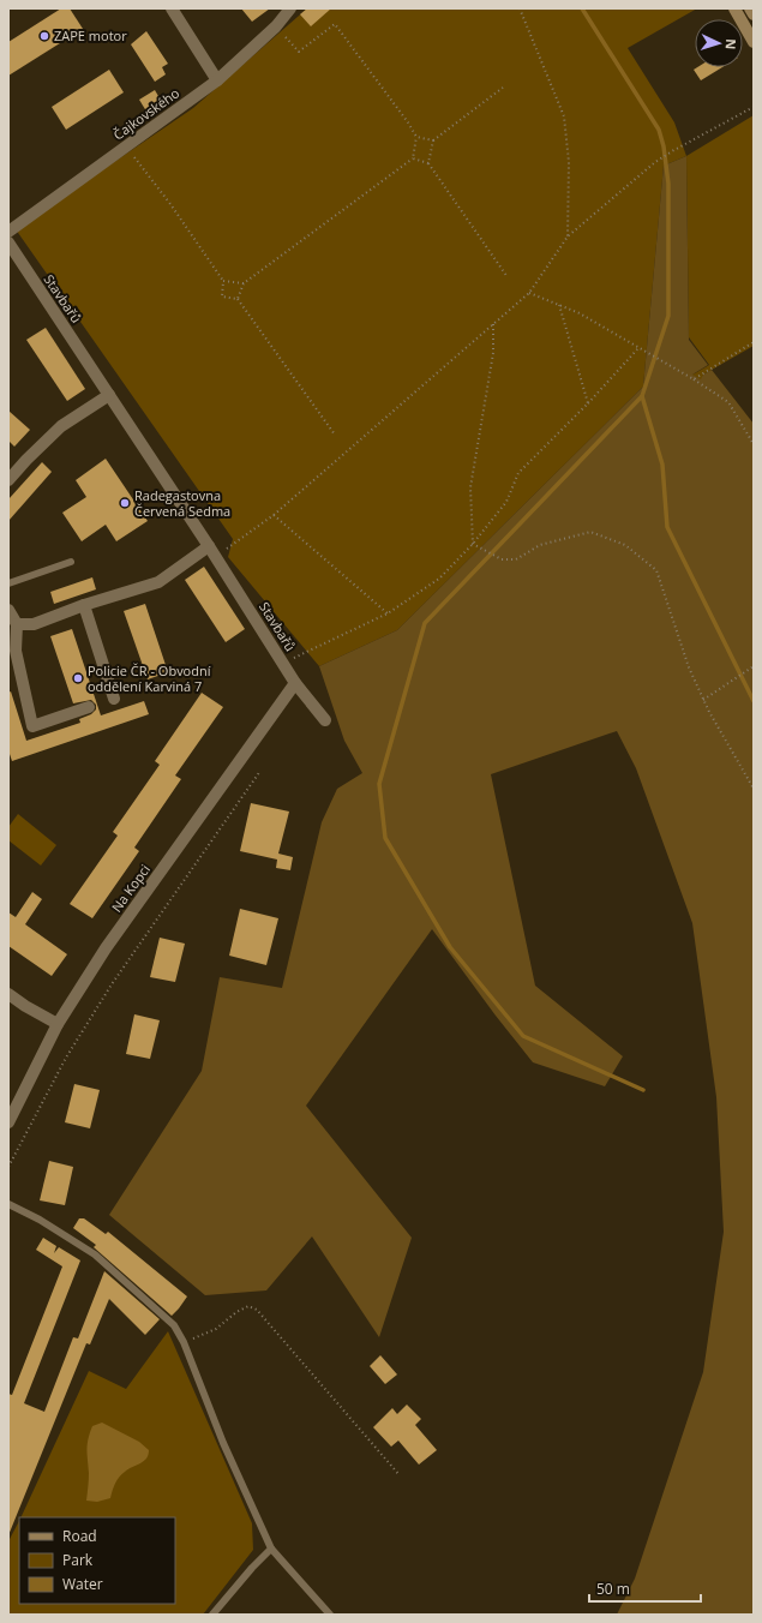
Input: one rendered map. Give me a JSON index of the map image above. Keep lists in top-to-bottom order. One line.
{"streets":{"street":["Čajkovského","Stavbařů","Na Kopci"]},"crossings":[["Stavbařů","Na Kopci"]],"places":["ZAPE motor","Radegastovna Červená Sedma","Policie ČR - Obvodní oddělení Karviná 7"],"legend":["Road","Park","Water"],"scale_bar":"50 m","north":"right"}
